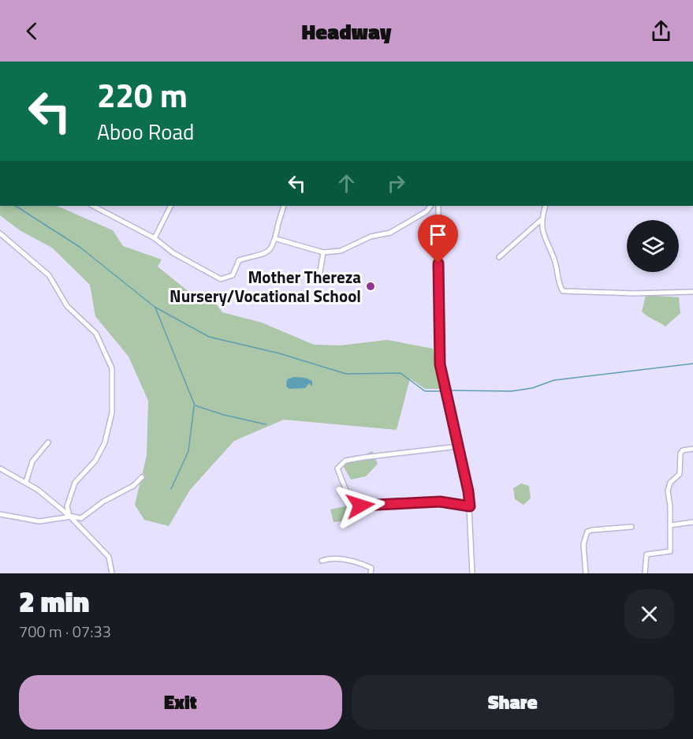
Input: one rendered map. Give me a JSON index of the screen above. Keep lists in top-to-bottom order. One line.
{"places":["Mother Thereza Nursery/Vocational School"],"page":{"header":"Headway","turn":["220 m","Aboo Road"],"heading":["2 min","700 m · 07:33"],"buttons":["Exit","Share"]}}
